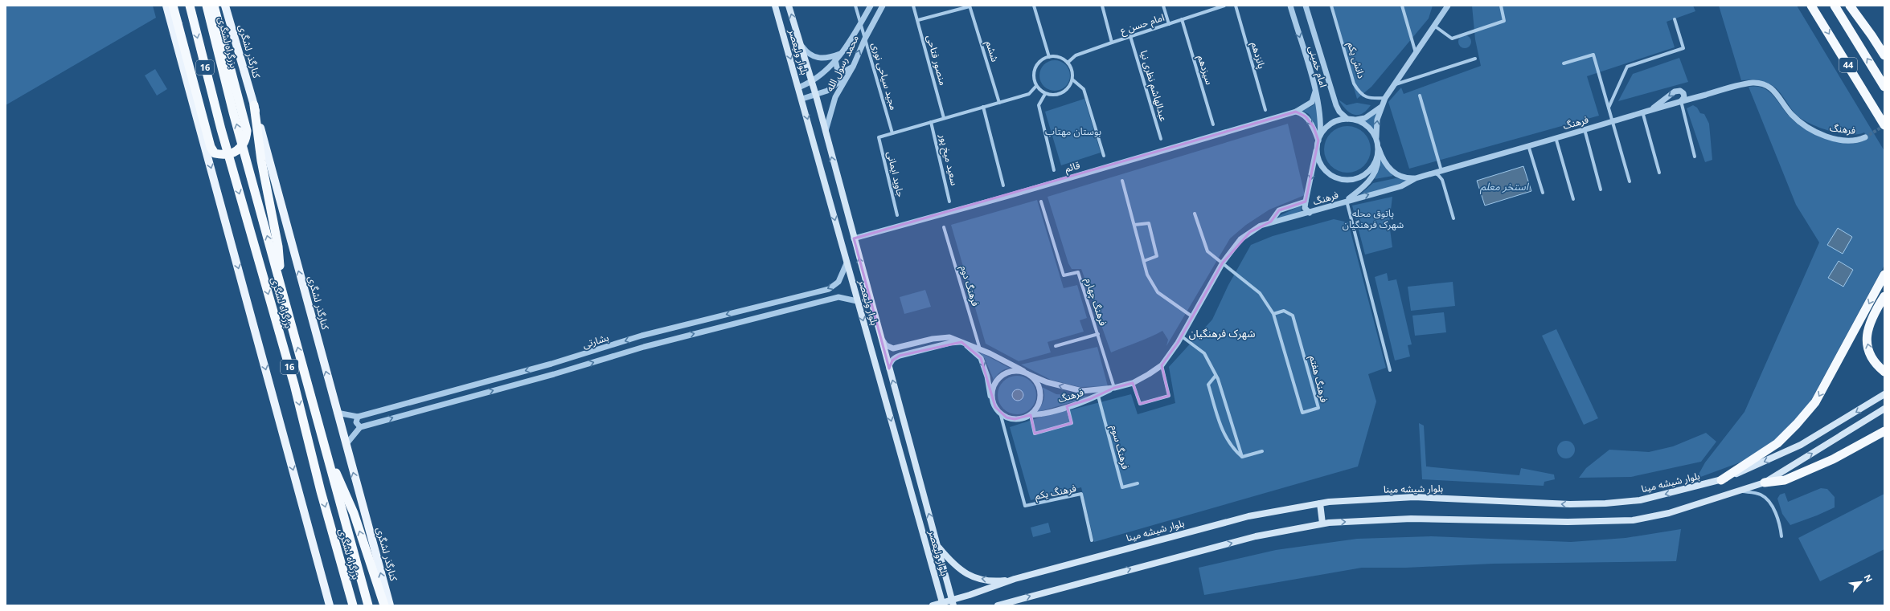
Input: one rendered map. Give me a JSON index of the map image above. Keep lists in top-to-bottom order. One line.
{"streets":{"highway":["بزرگراه لشگری","44","16"],"main road":["کنارگذر لشگری","بلوار ولیعصر","بلوار شیشه مینا"],"street":["امام حسن ع","ششم","پانزدهم","منصور فتاحی","دانش یکم","محمد رسول الله","امام خمینی","سیزدهم","مجید سیاحی نوری","عبدالهاشم نظری نیا","فرهنگ","سعید میخ پور","قائم","جاوید ایمانی","فرهنگ دوم","فرهنگ چهارم","بشارتی","فرهنگ هفتم","فرهنگ سوم","فرهنگ یکم"]},"crossings":[["امام حسن ع","سیزدهم"],["امام حسن ع","عبدالهاشم نظری نیا"],["کنارگذر لشگری","بشارتی"],["بلوار ولیعصر","محمد رسول الله"],["بلوار ولیعصر","فرهنگ"],["بلوار ولیعصر","قائم"],["بلوار ولیعصر","بشارتی"],["بلوار ولیعصر","بلوار شیشه مینا"],["محمد رسول الله","مجید سیاحی نوری"],["امام خمینی","قائم"],["مجید سیاحی نوری","جاوید ایمانی"],["فرهنگ","فرهنگ دوم"],["فرهنگ","فرهنگ چهارم"],["فرهنگ","فرهنگ هفتم"],["فرهنگ","فرهنگ سوم"],["فرهنگ","فرهنگ یکم"]],"districts":["شهرک فرهنگیان"],"water":["استخر معلم"],"parks":["بوستان مهتاب","پاتوق محله شهرک فرهنگیان"],"north":"top right"}
